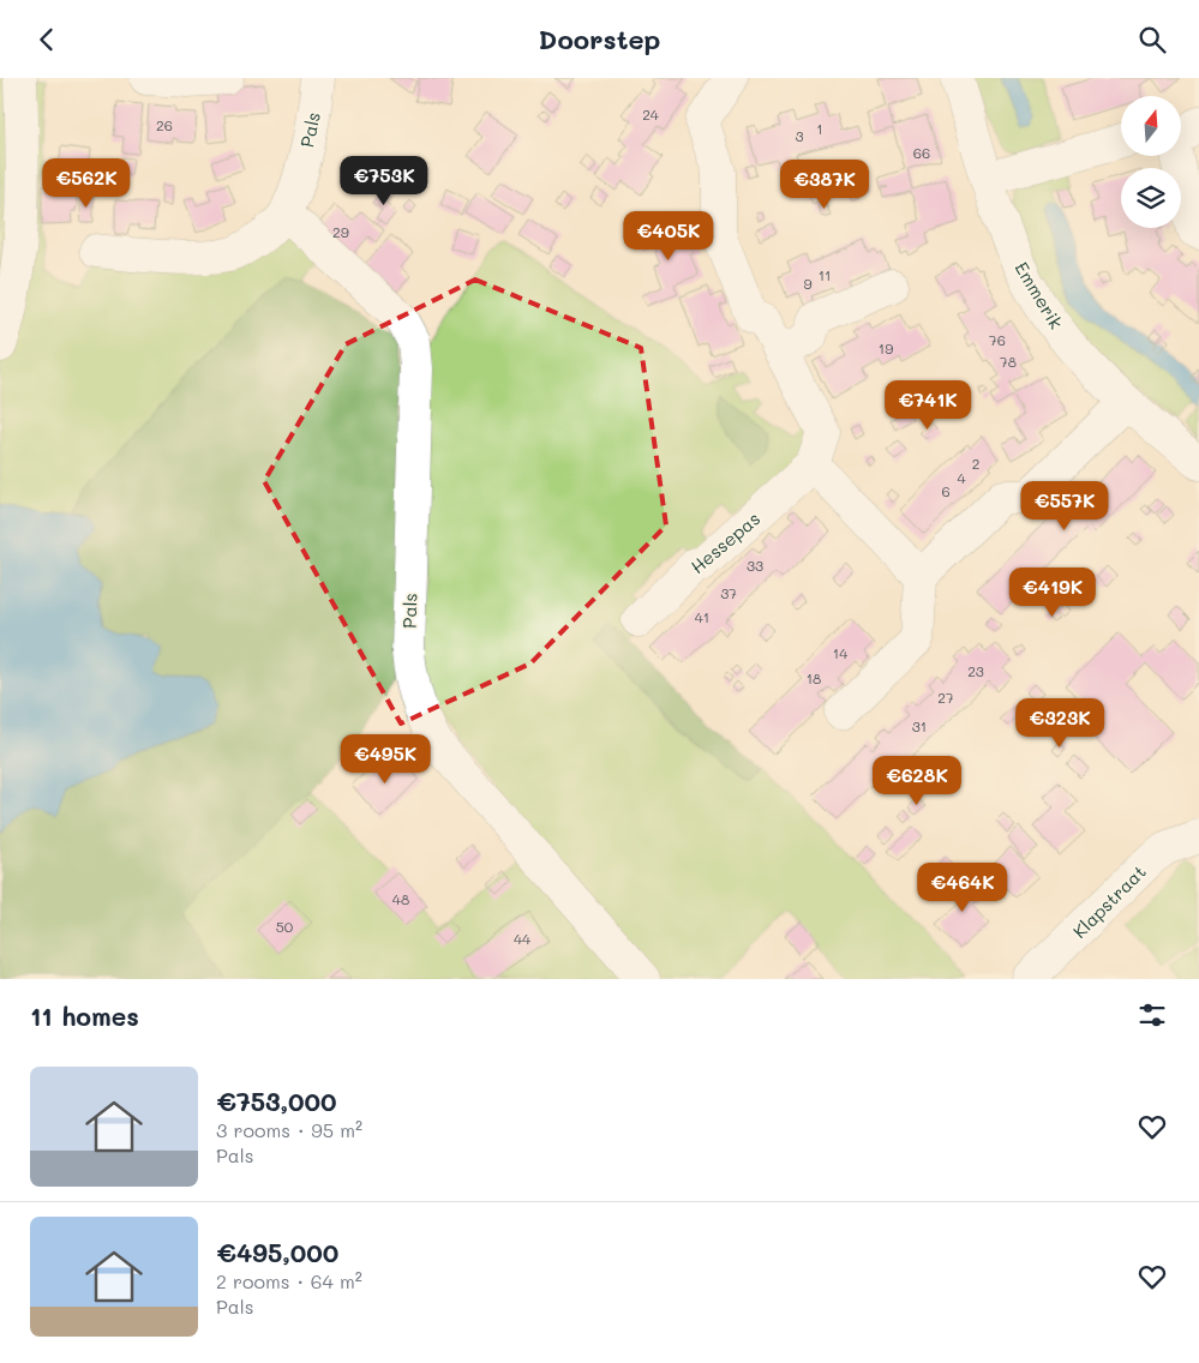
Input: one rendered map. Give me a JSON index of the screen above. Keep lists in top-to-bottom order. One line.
{"streets":{"street":["Pals","Emmerik","Hessepas","Klapstraat"]},"house_numbers":["24","26","1","3","66","29","11","9","76","19","78","2","4","6","33","37","41","14","23","18","27","31","48","50","44"],"north":"top","page":{"header":"Doorstep","price":["€753K","€562K","€387K","€405K","€741K","€557K","€419K","€323K","€495K","€628K","€464K"],"heading":"11 homes","list":[{"name":"€753,000","note":"3 rooms · 95 m² · Pals"},{"name":"€495,000","note":"2 rooms · 64 m² · Pals"}]}}
